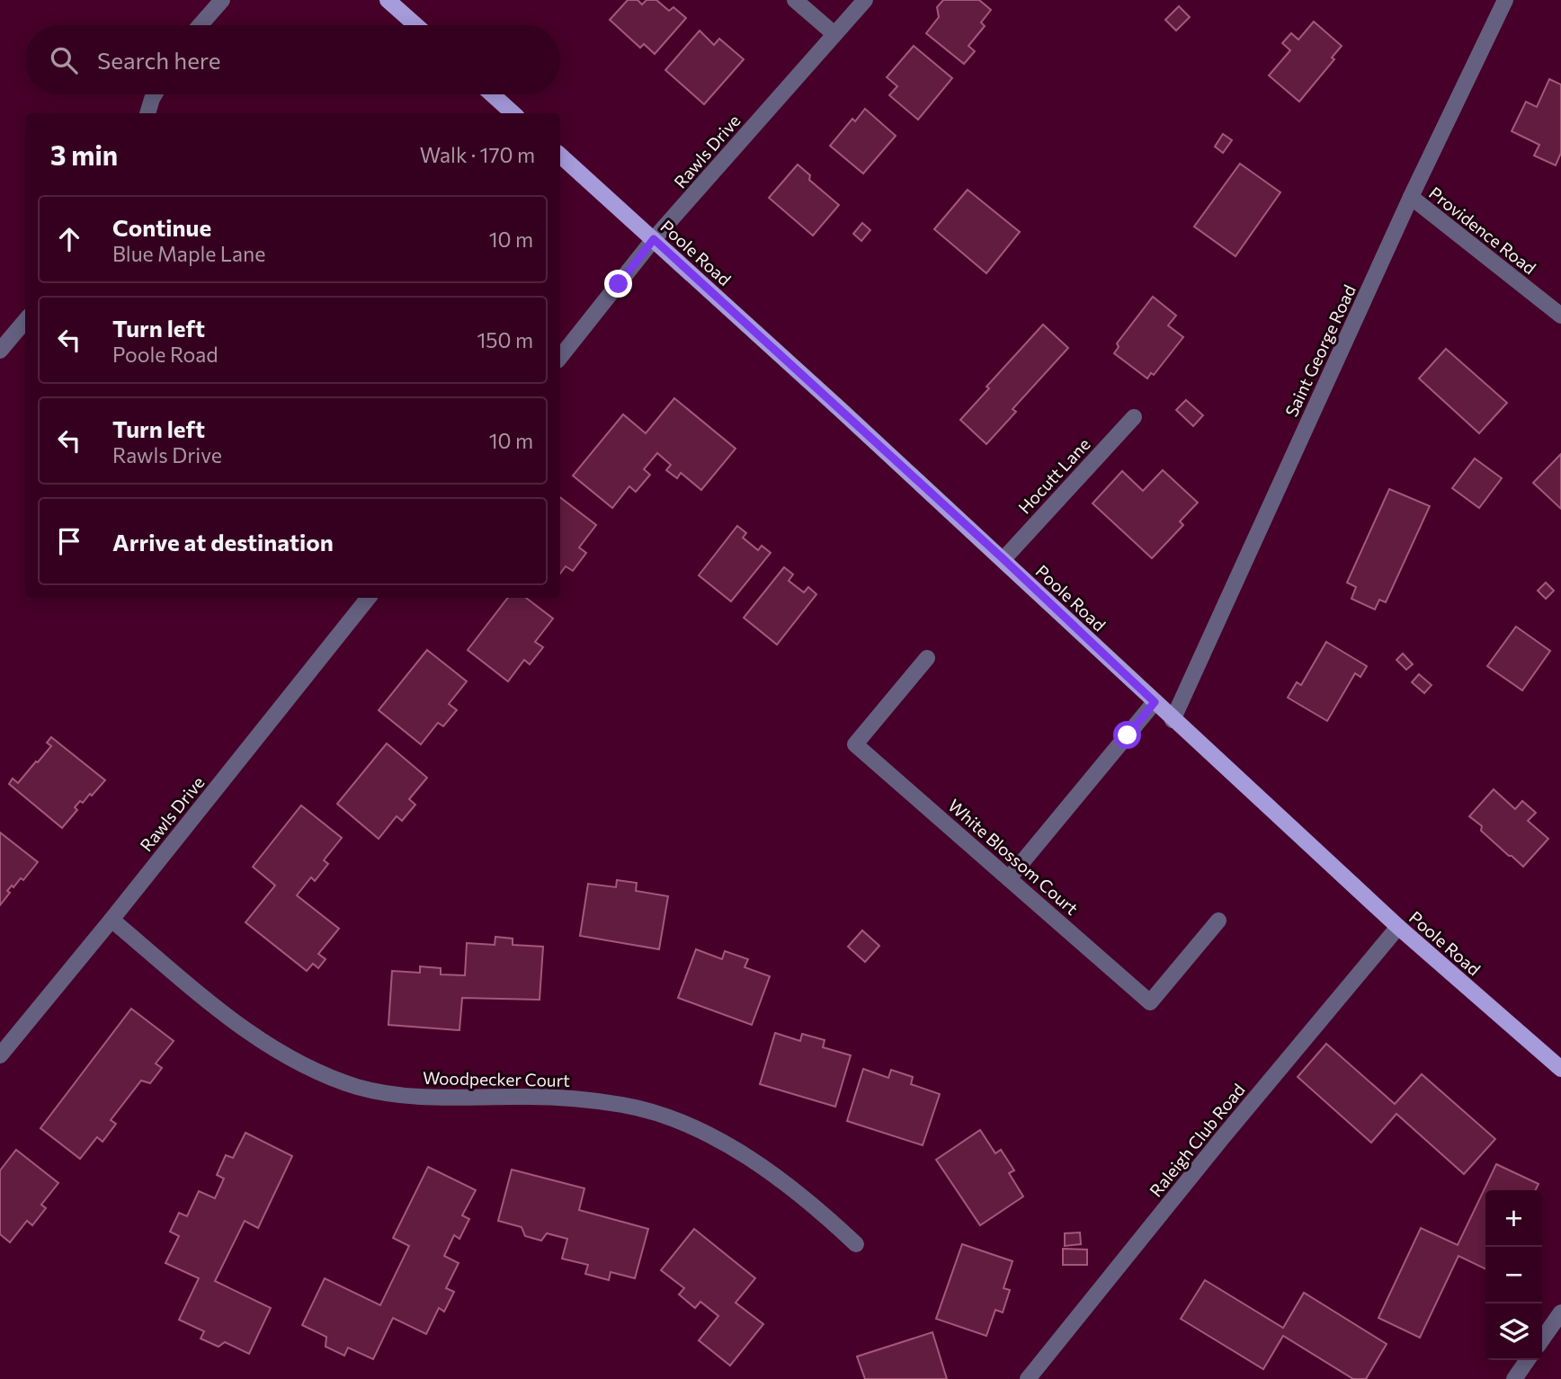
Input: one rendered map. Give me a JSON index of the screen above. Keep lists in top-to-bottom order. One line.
{"streets":{"main road":["Poole Road"],"street":["Rawls Drive","Providence Road","Saint George Road","Hocutt Lane","White Blossom Court","Woodpecker Court","Raleigh Club Road"]},"crossings":[["Rawls Drive","Poole Road"],["Rawls Drive","Woodpecker Court"],["Providence Road","Saint George Road"],["Poole Road","Saint George Road"],["Poole Road","Hocutt Lane"],["Poole Road","Raleigh Club Road"]],"page":{"search":"Search here","heading":["3 min","Walk · 170 m"],"list":[["Continue","Blue Maple Lane","10 m"],["Turn left","Poole Road","150 m"],["Turn left","Rawls Drive","10 m"],"Arrive at destination"],"map_buttons":["+","−"]}}
